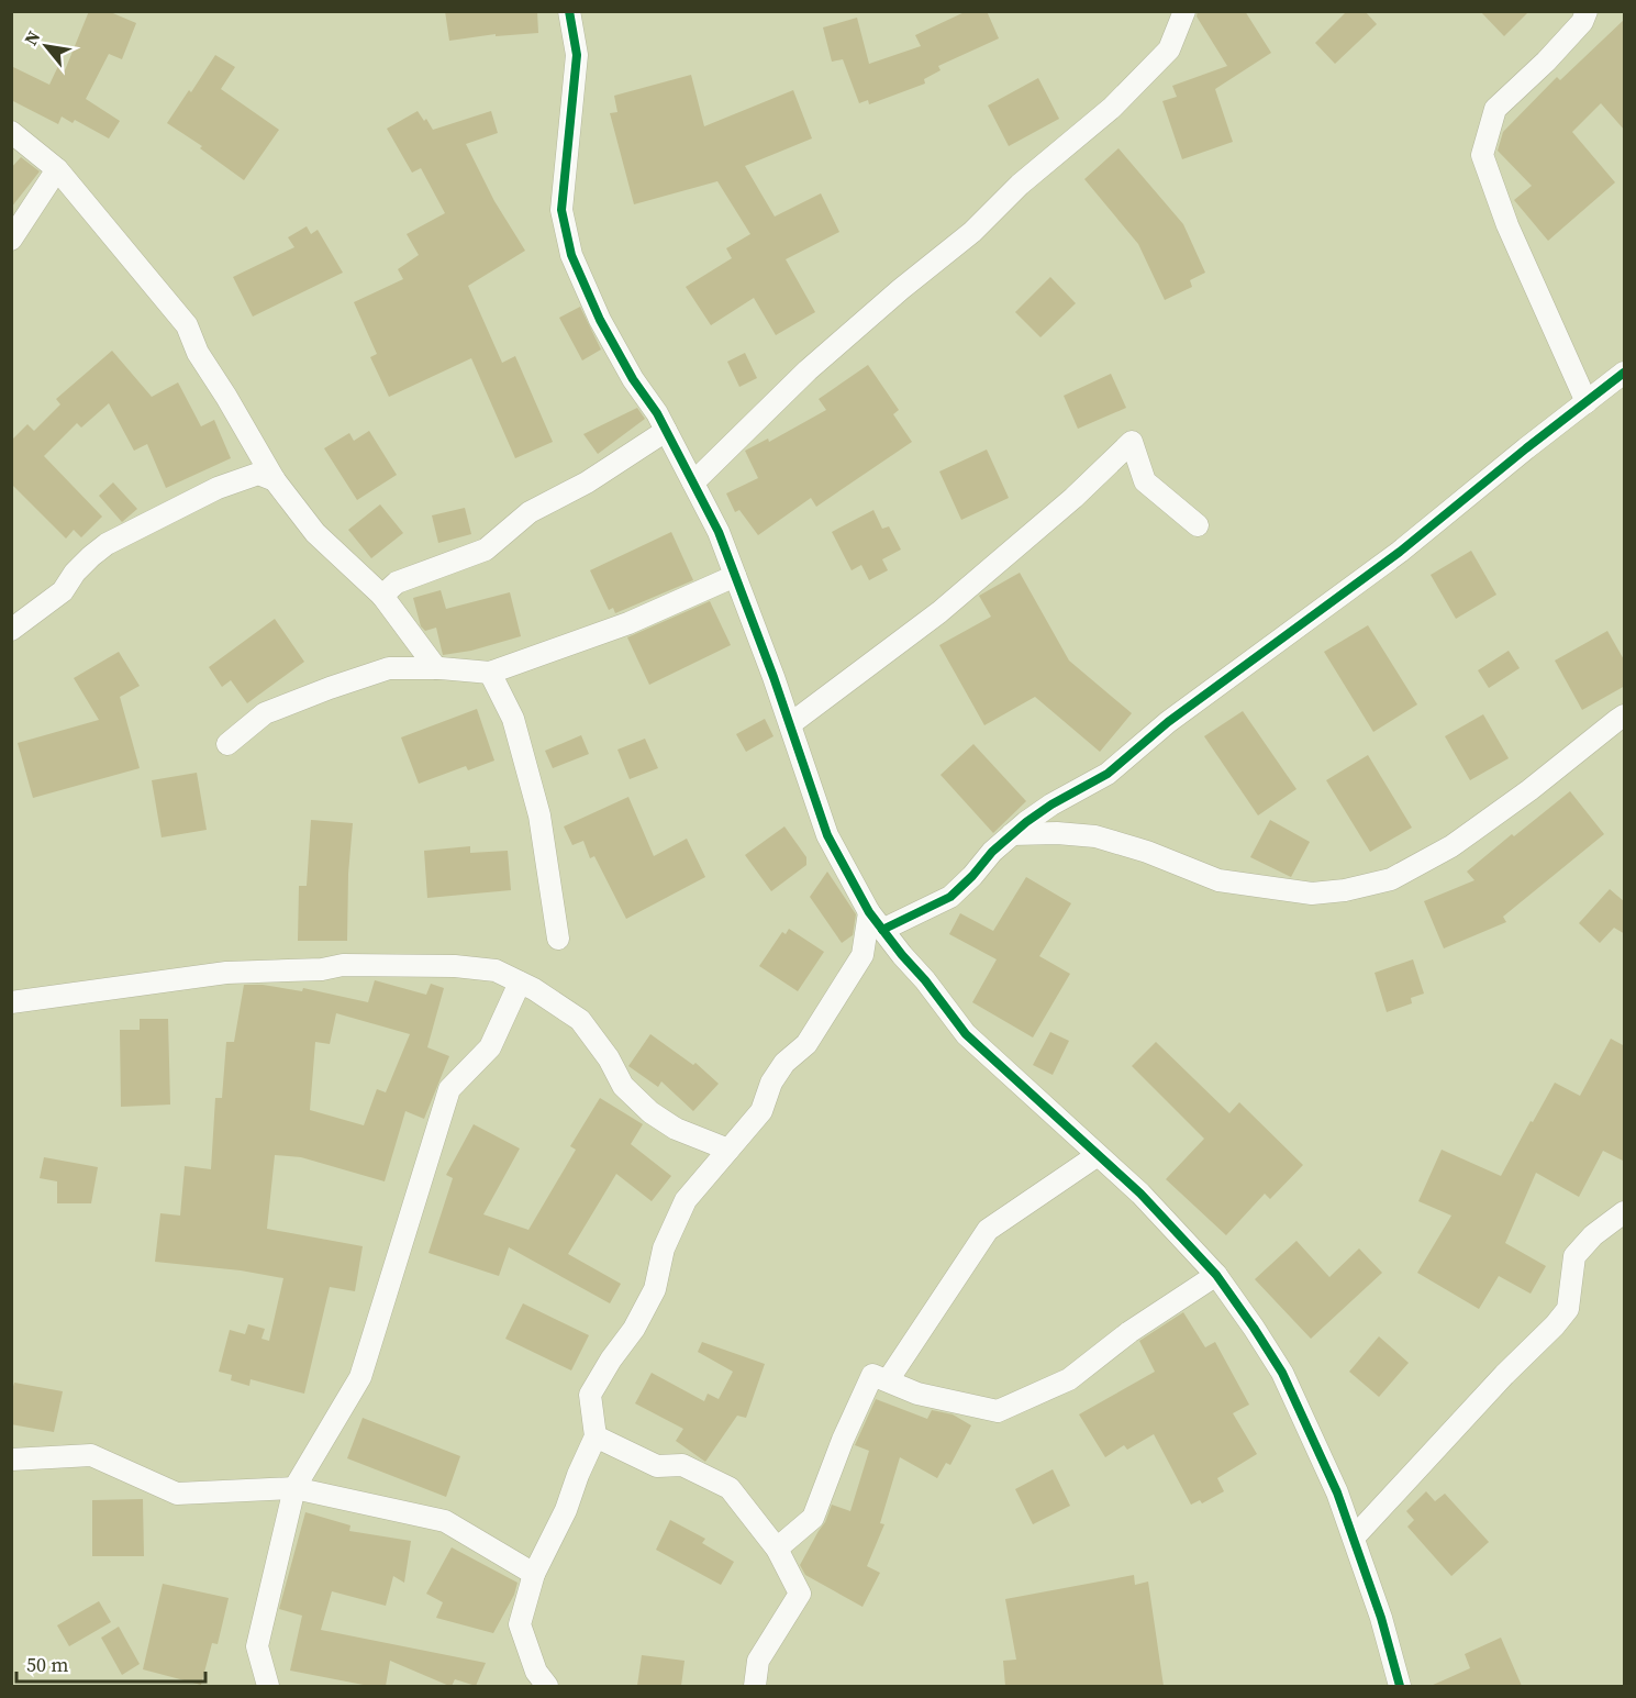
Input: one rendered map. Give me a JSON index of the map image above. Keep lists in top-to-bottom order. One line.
{"scale_bar":"50 m","north":"top left"}
